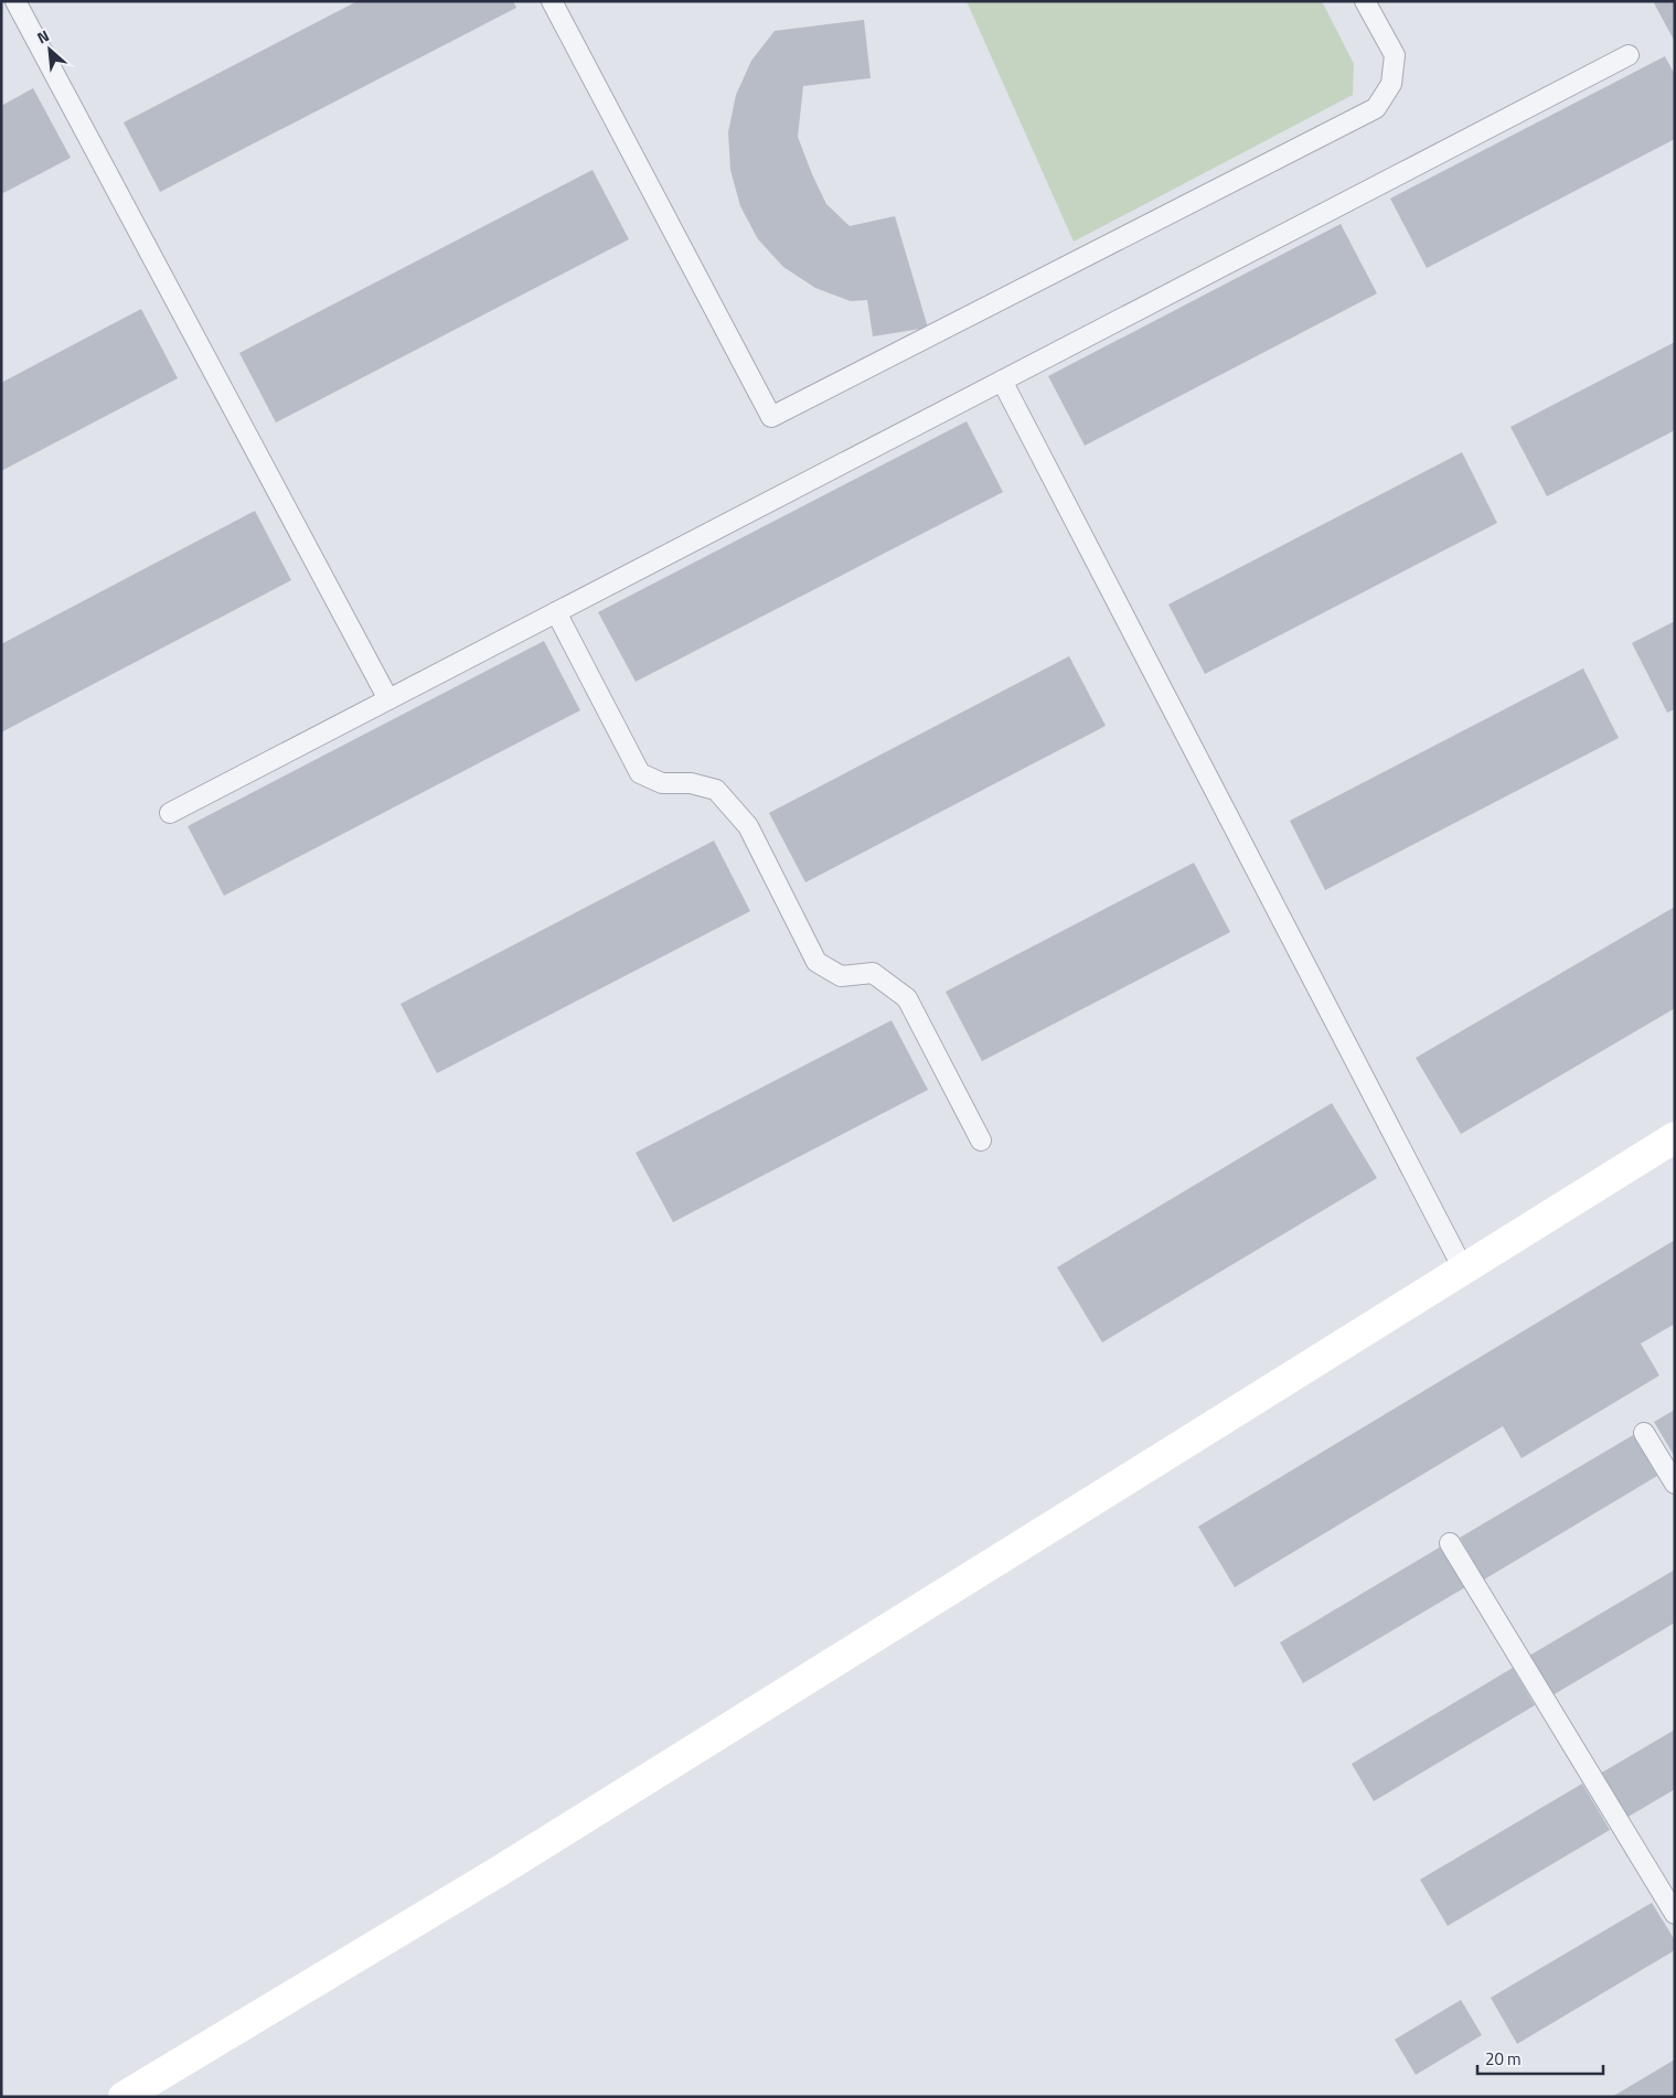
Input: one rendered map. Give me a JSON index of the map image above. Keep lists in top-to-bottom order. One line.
{"scale_bar":"20 m","north":"top left"}
